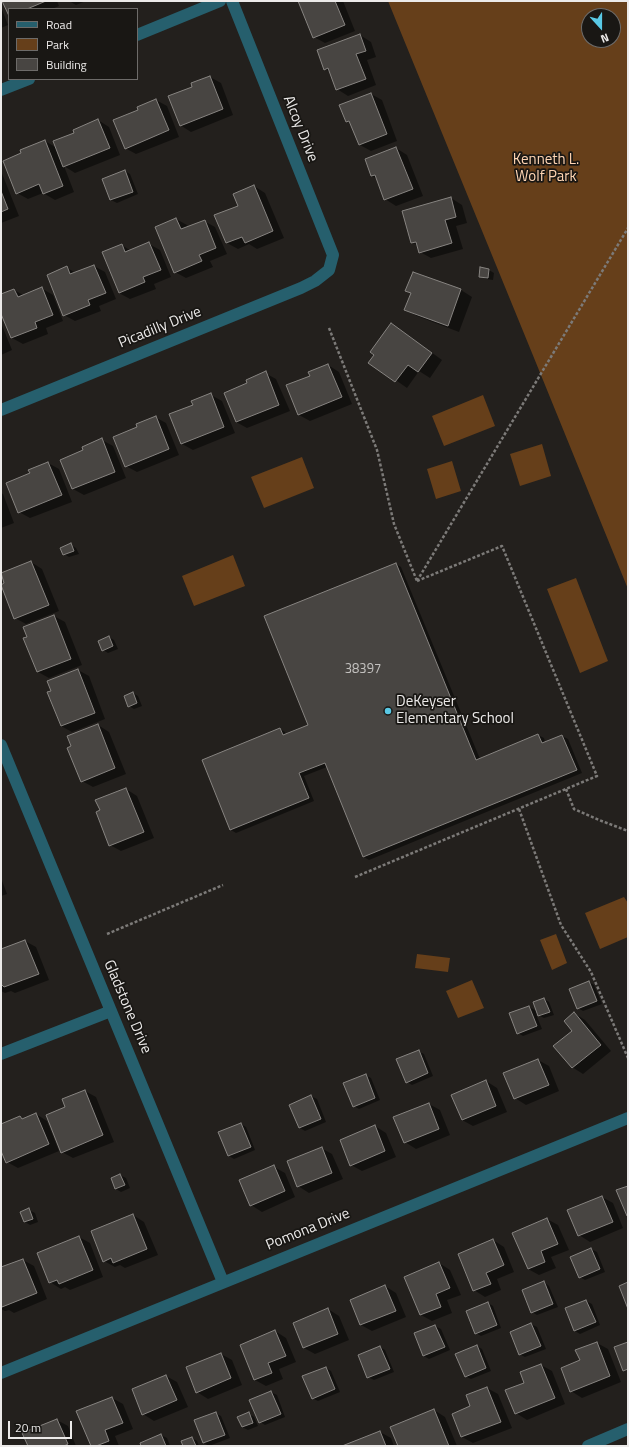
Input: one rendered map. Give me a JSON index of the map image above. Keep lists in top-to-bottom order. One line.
{"streets":{"street":["Alcoy Drive","Picadilly Drive","Gladstone Drive","Pomona Drive"]},"crossings":[["Alcoy Drive","Picadilly Drive"],["Gladstone Drive","Pomona Drive"]],"parks":["Kenneth L. Wolf Park"],"places":["DeKeyser Elementary School"],"house_numbers":["38397"],"legend":["Road","Park","Building"],"scale_bar":"20 m","north":"bottom"}
